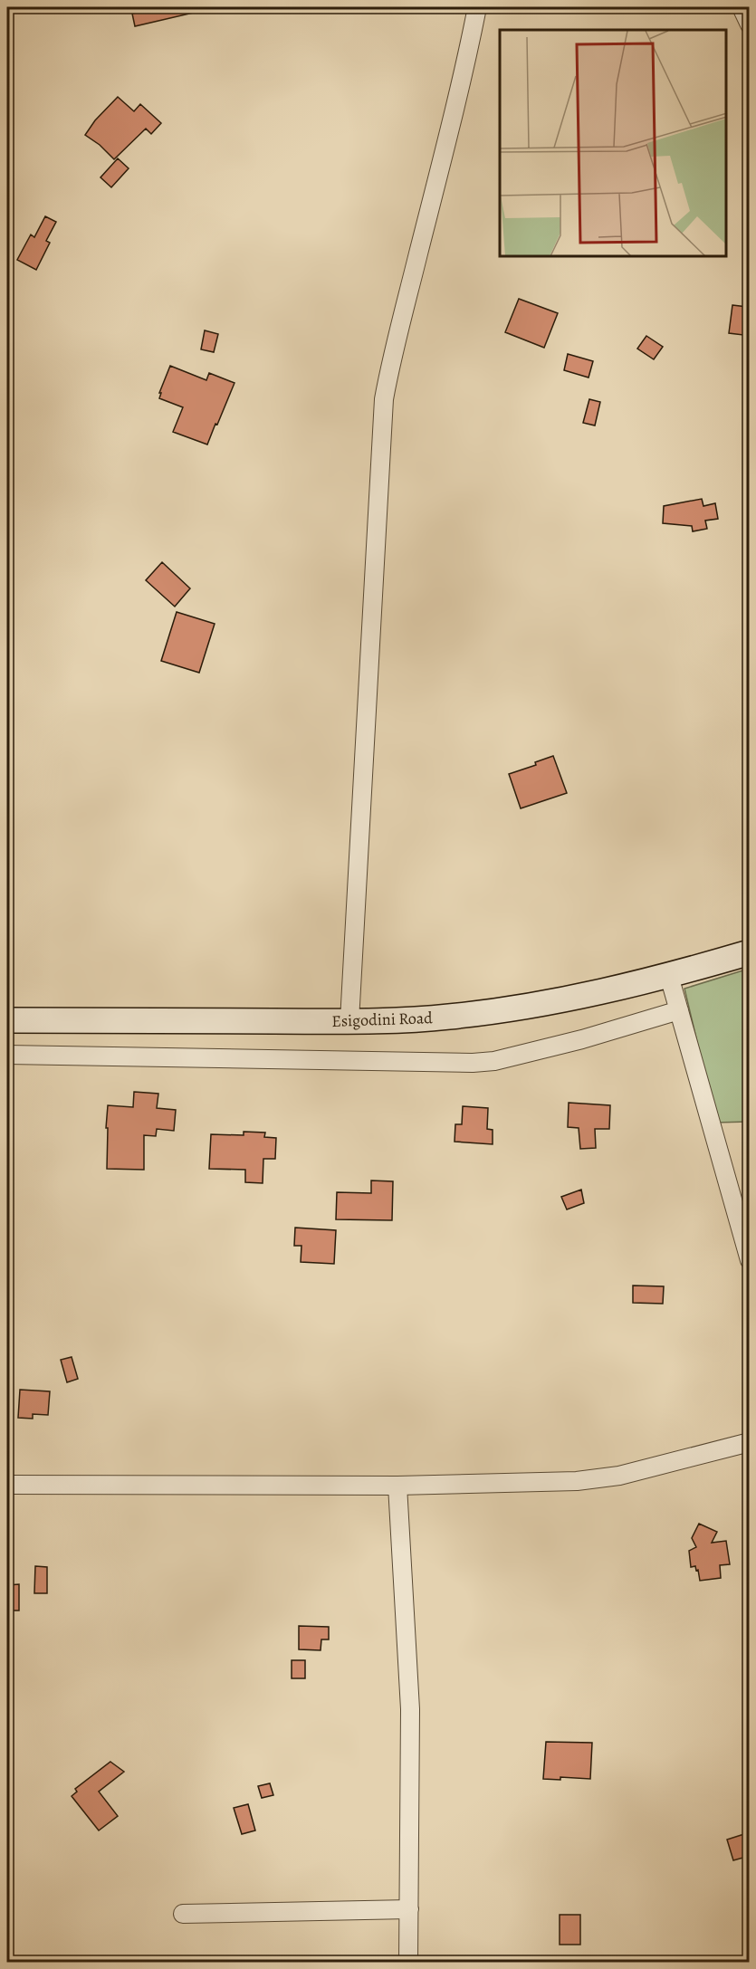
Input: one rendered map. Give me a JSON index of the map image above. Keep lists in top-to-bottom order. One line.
{"streets":{"main road":["Esigodini Road"]}}
